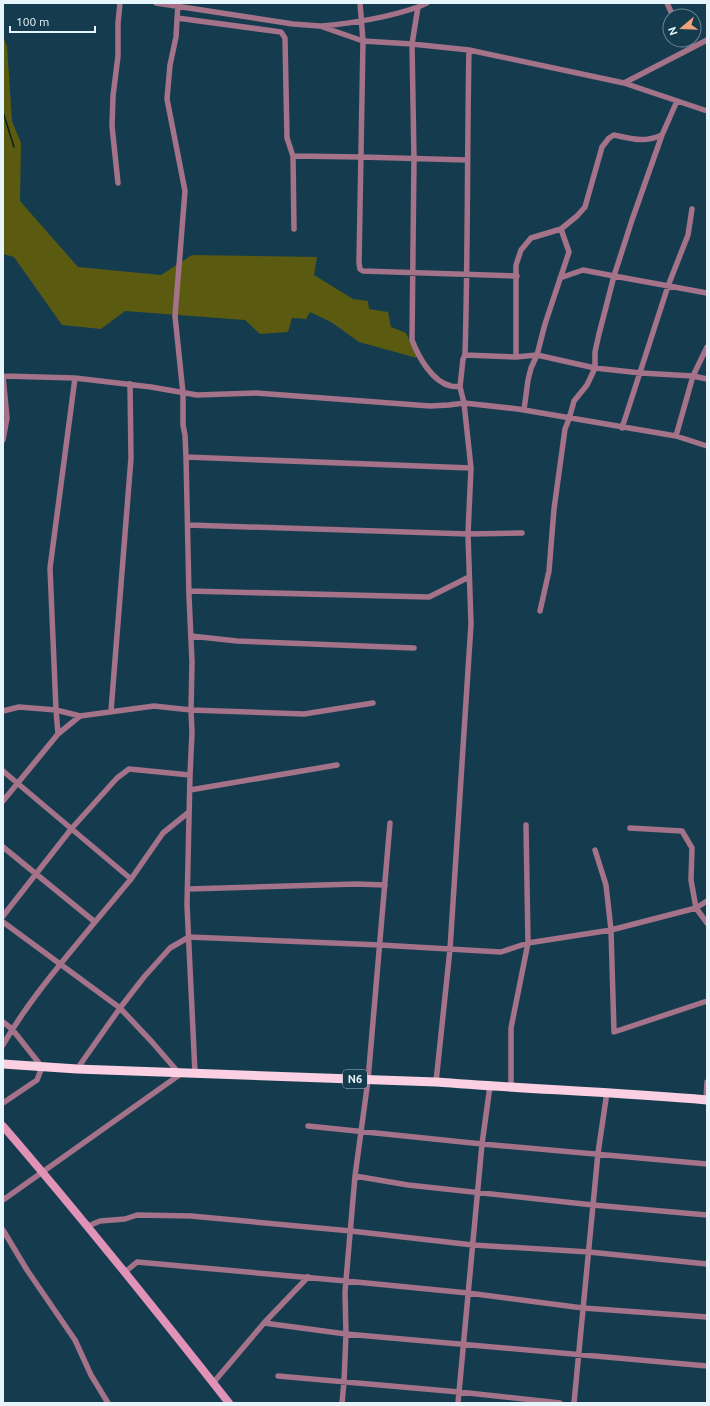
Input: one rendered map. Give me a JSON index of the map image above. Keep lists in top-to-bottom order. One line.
{"streets":{"highway":["N6"]},"scale_bar":"100 m","north":"left"}
